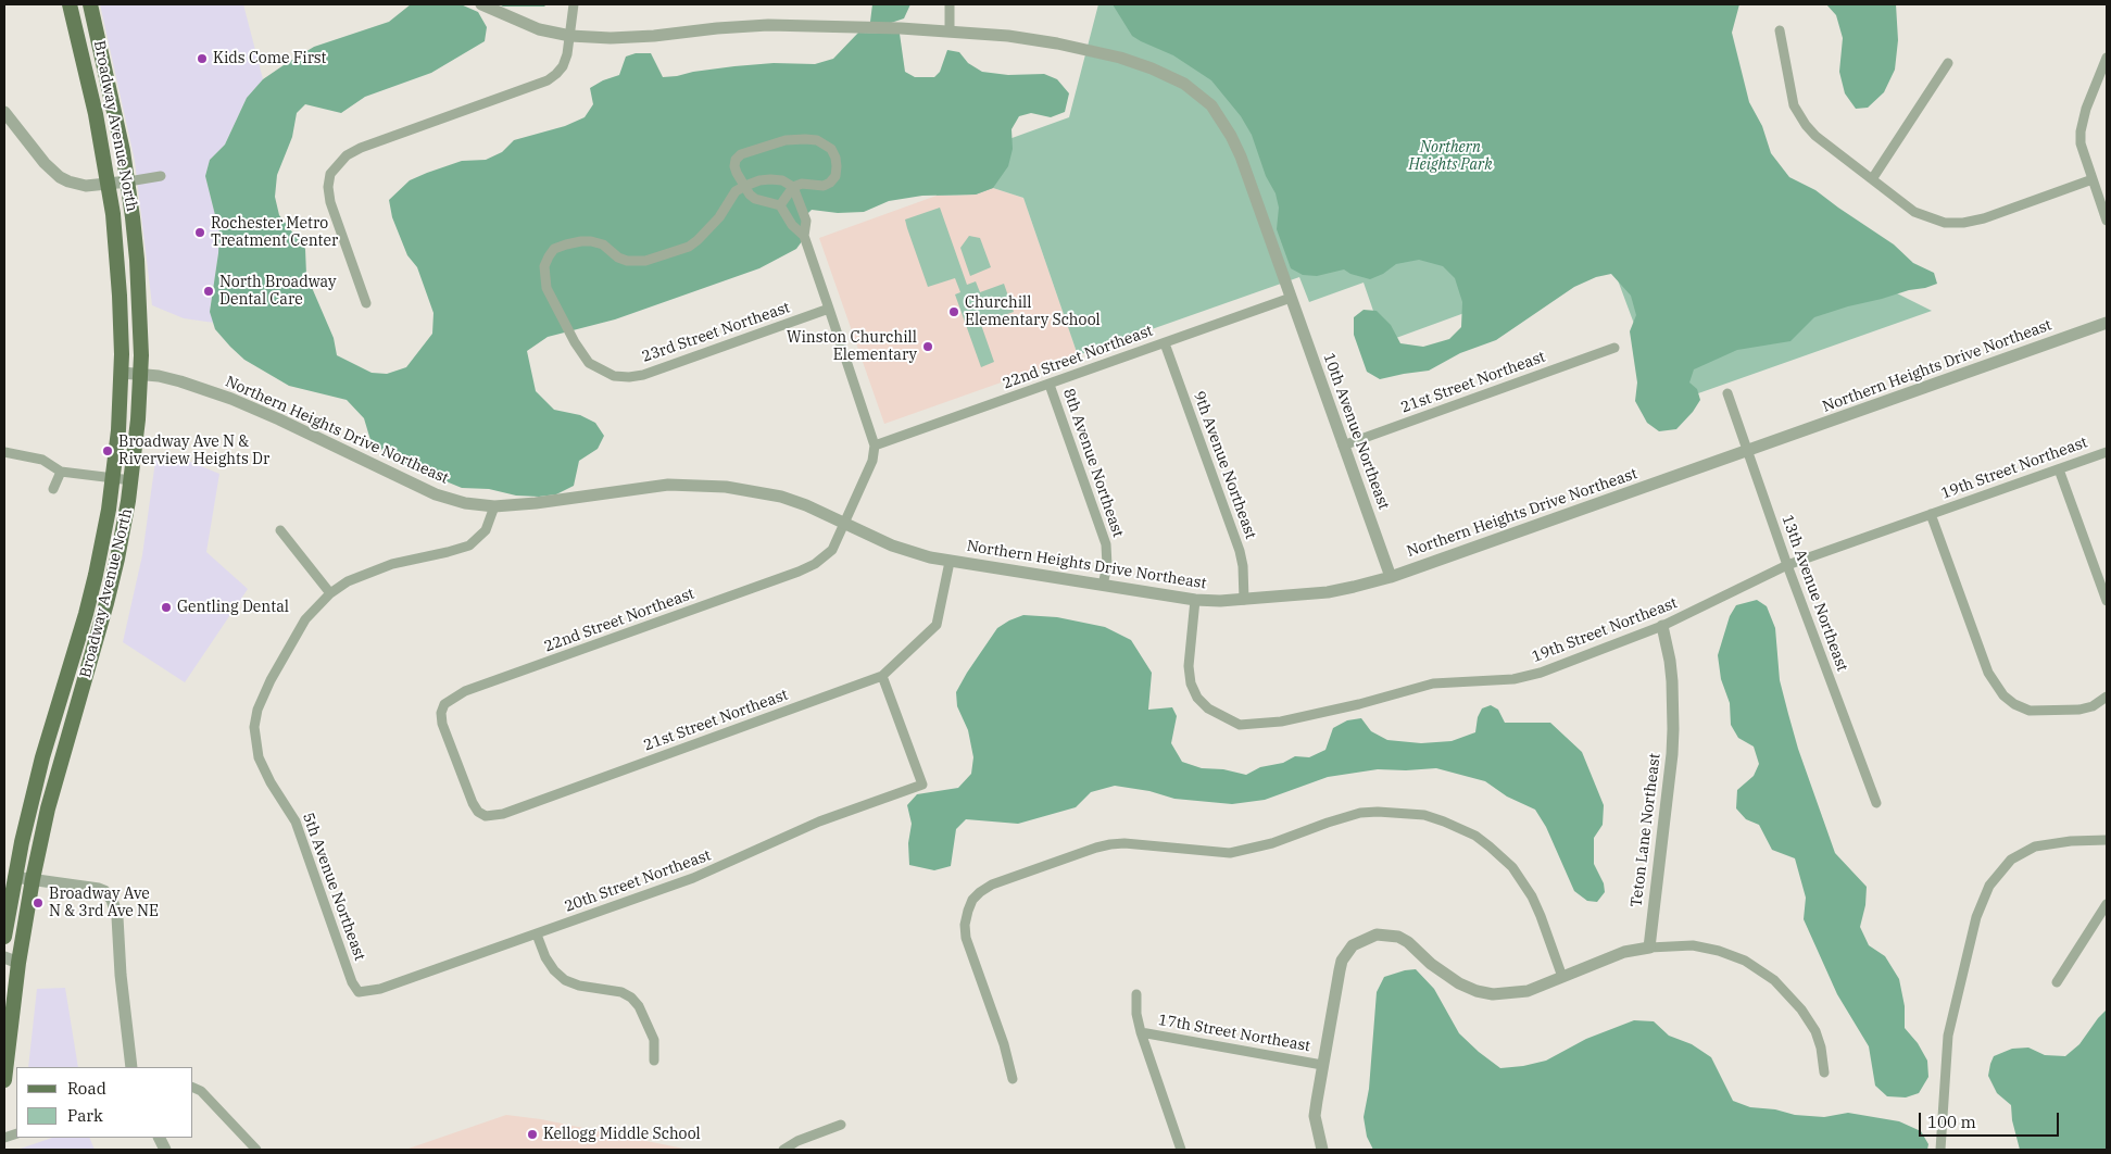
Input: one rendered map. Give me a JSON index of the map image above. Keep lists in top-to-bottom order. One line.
{"streets":{"main road":["Broadway Avenue North"],"street":["23rd Street Northeast","22nd Street Northeast","Northern Heights Drive Northeast","21st Street Northeast","10th Avenue Northeast","8th Avenue Northeast","9th Avenue Northeast","19th Street Northeast","13th Avenue Northeast","Teton Lane Northeast","20th Street Northeast","5th Avenue Northeast","17th Street Northeast"]},"crossings":[["Broadway Avenue North","Northern Heights Drive Northeast"],["22nd Street Northeast","Northern Heights Drive Northeast"],["22nd Street Northeast","21st Street Northeast"],["22nd Street Northeast","10th Avenue Northeast"],["22nd Street Northeast","8th Avenue Northeast"],["22nd Street Northeast","9th Avenue Northeast"],["Northern Heights Drive Northeast","21st Street Northeast"],["Northern Heights Drive Northeast","10th Avenue Northeast"],["Northern Heights Drive Northeast","8th Avenue Northeast"],["Northern Heights Drive Northeast","9th Avenue Northeast"],["Northern Heights Drive Northeast","19th Street Northeast"],["Northern Heights Drive Northeast","13th Avenue Northeast"],["Northern Heights Drive Northeast","5th Avenue Northeast"],["21st Street Northeast","10th Avenue Northeast"],["21st Street Northeast","20th Street Northeast"],["19th Street Northeast","13th Avenue Northeast"],["19th Street Northeast","Teton Lane Northeast"],["20th Street Northeast","5th Avenue Northeast"]],"parks":["Northern Heights Park"],"places":["Kids Come First","Rochester Metro Treatment Center","North Broadway Dental Care","Churchill Elementary School","Winston Churchill Elementary","Broadway Ave N & Riverview Heights Dr","Gentling Dental","Broadway Ave N & 3rd Ave NE","Kellogg Middle School"],"legend":["Road","Park"],"scale_bar":"100 m"}
